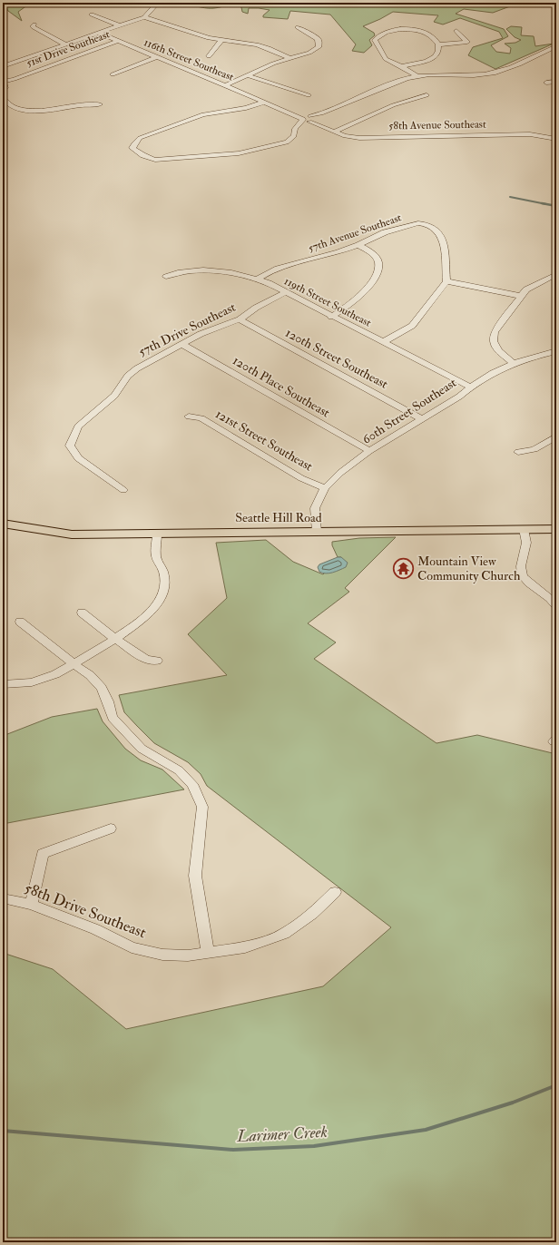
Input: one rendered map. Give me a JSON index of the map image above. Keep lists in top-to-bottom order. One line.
{"streets":{"main road":["Seattle Hill Road"],"street":["51st Drive Southeast","116th Street Southeast","58th Avenue Southeast","57th Avenue Southeast","119th Street Southeast","57th Drive Southeast","120th Street Southeast","120th Place Southeast","60th Street Southeast","121st Street Southeast","58th Drive Southeast"]},"crossings":[["51st Drive Southeast","116th Street Southeast"],["116th Street Southeast","58th Avenue Southeast"],["57th Avenue Southeast","119th Street Southeast"],["119th Street Southeast","57th Drive Southeast"],["119th Street Southeast","60th Street Southeast"],["57th Drive Southeast","120th Street Southeast"],["57th Drive Southeast","120th Place Southeast"],["120th Street Southeast","60th Street Southeast"],["120th Place Southeast","60th Street Southeast"],["60th Street Southeast","121st Street Southeast"],["60th Street Southeast","Seattle Hill Road"]],"water":["Larimer Creek"],"places":{"temple":["Mountain View Community Church"]}}
